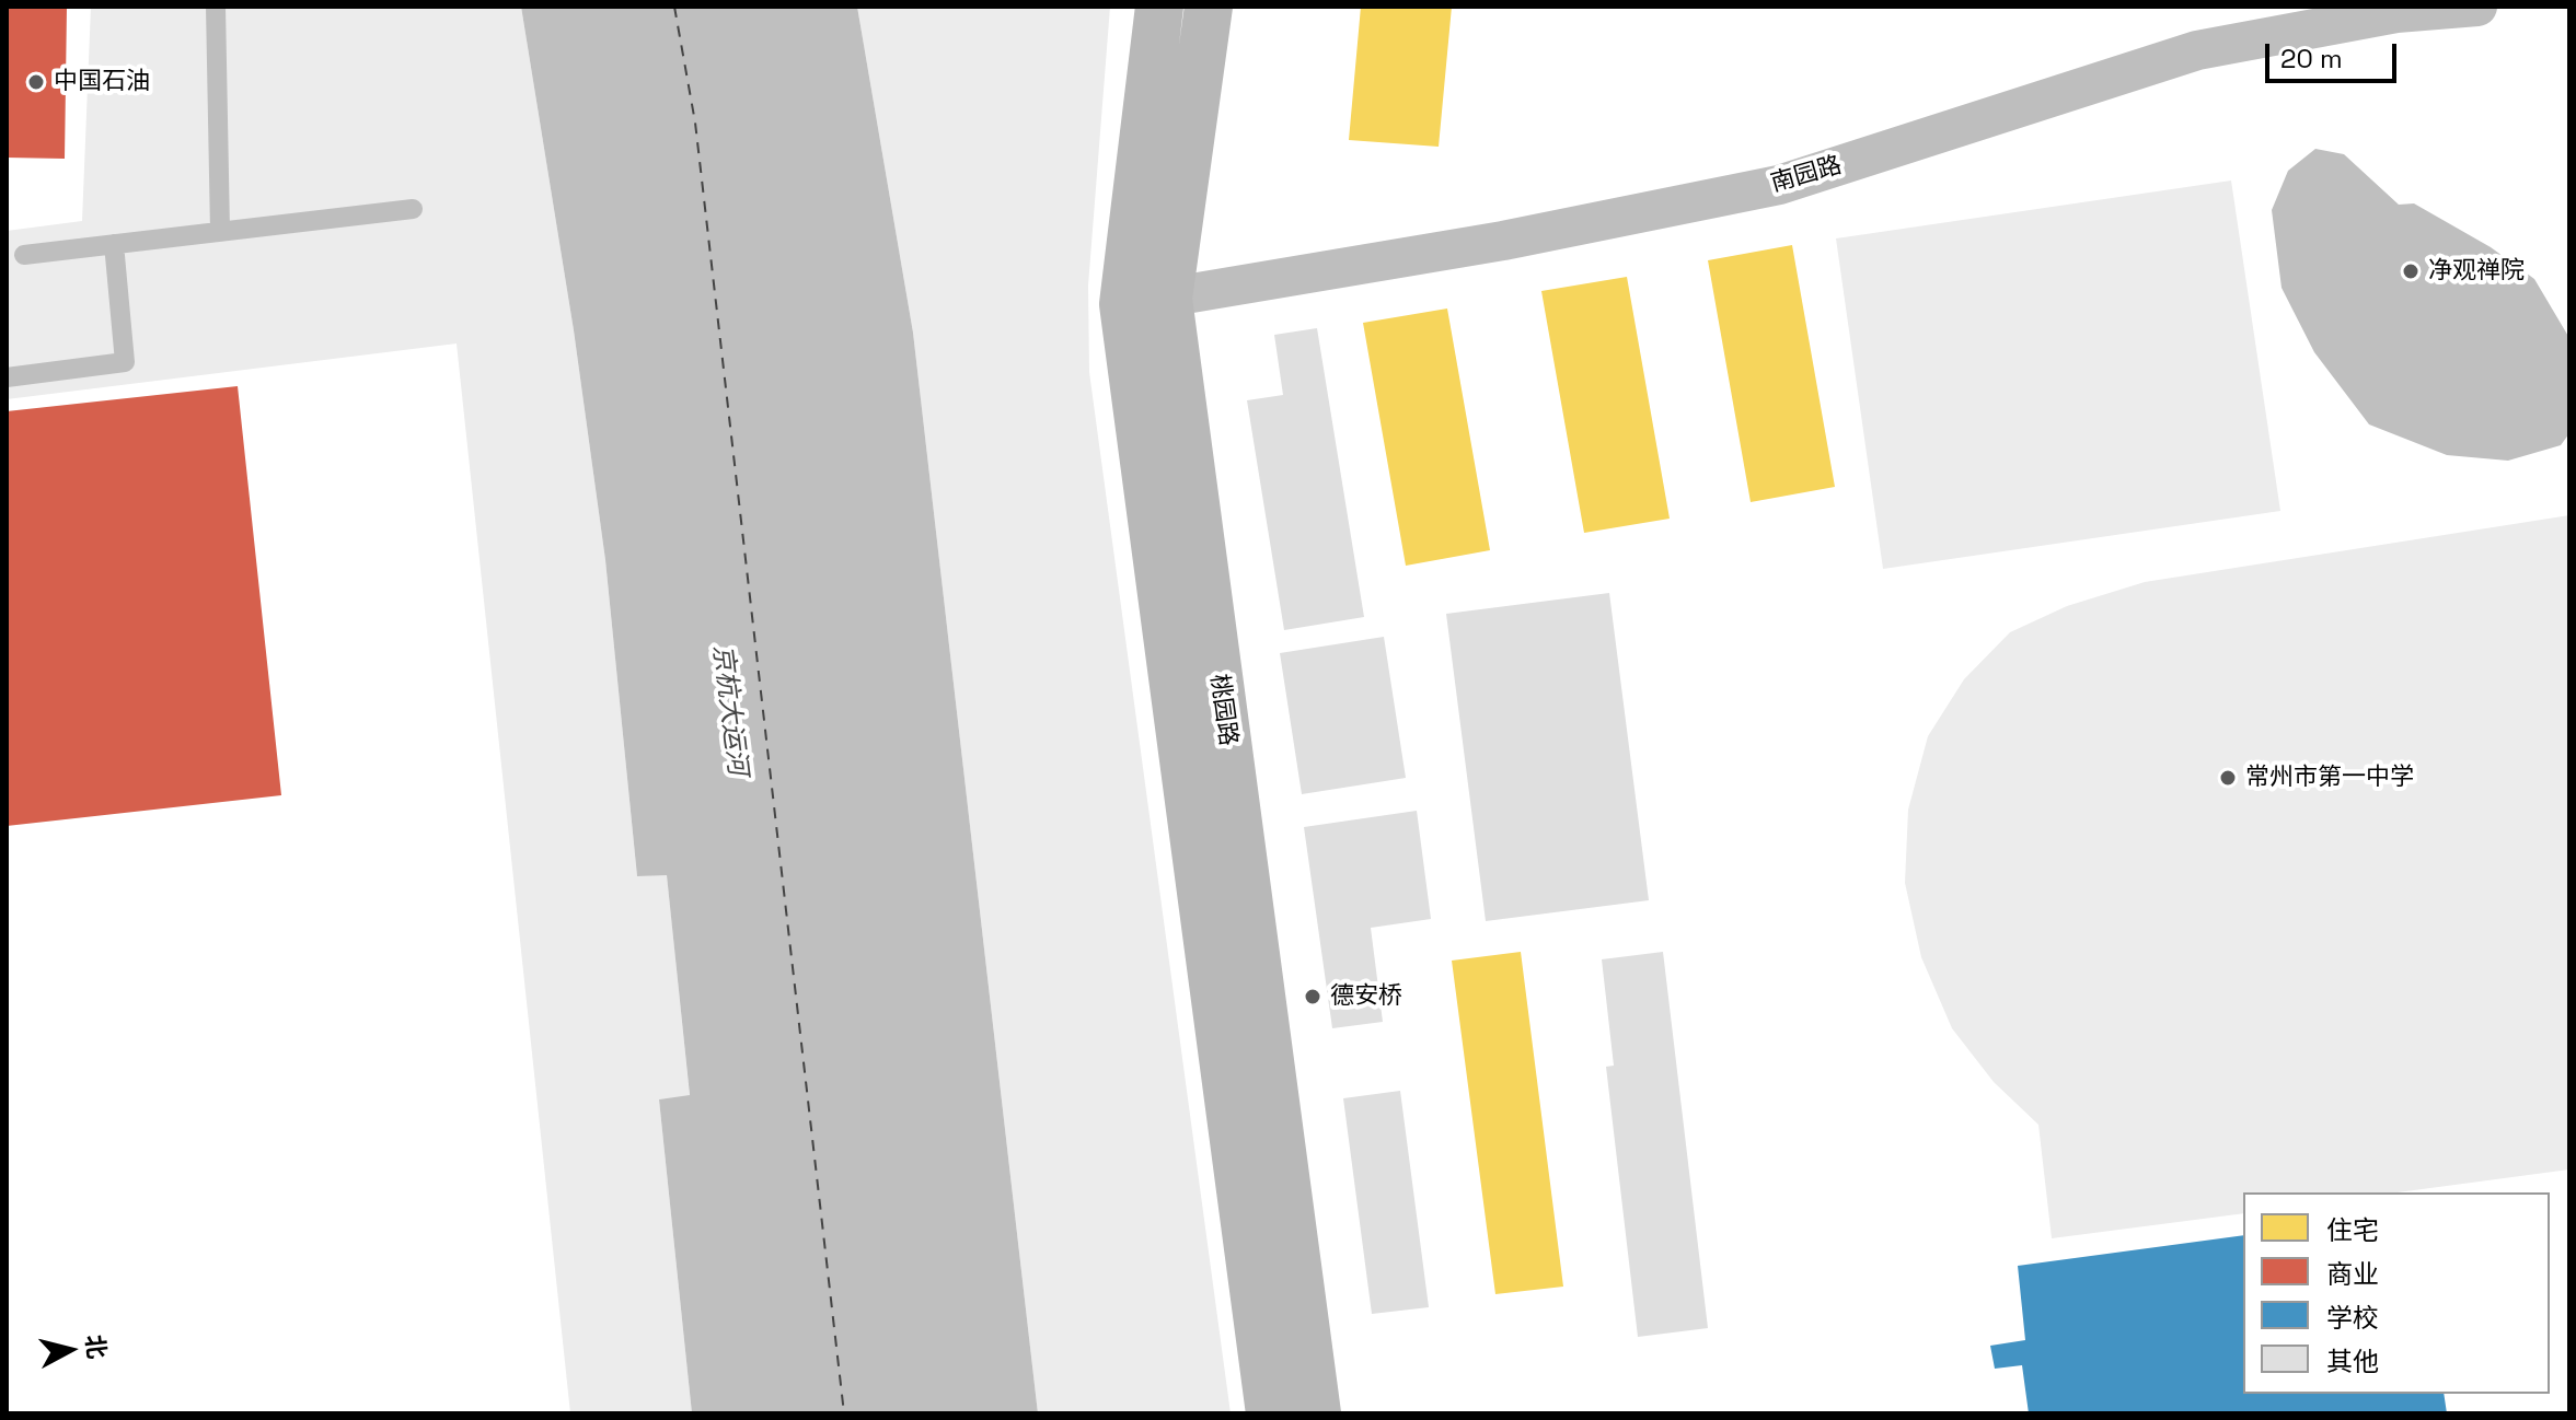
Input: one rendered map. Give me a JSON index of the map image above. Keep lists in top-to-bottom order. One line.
{"streets":{"main road":["桃园路"],"street":["南园路"]},"crossings":[["南园路","桃园路"]],"water":["京杭大运河"],"places":["中国石油","净观禅院","常州市第一中学","德安桥"],"legend":["住宅","商业","学校","其他"],"scale_bar":"20 m","north":"right"}
